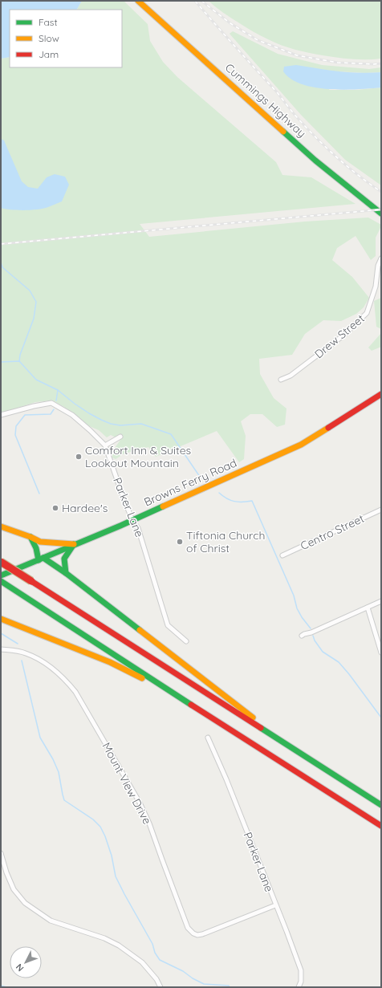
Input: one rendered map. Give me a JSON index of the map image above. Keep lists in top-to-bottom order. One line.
{"streets":{"main road":["Cummings Highway","Browns Ferry Road"],"street":["Drew Street","Parker Lane","Centro Street","Mount View Drive"]},"crossings":[["Browns Ferry Road","Parker Lane"],["Parker Lane","Mount View Drive"]],"places":["Comfort Inn & Suites Lookout Mountain","Hardee's","Tiftonia Church of Christ"],"legend":["Fast","Slow","Jam"],"north":"bottom left"}
